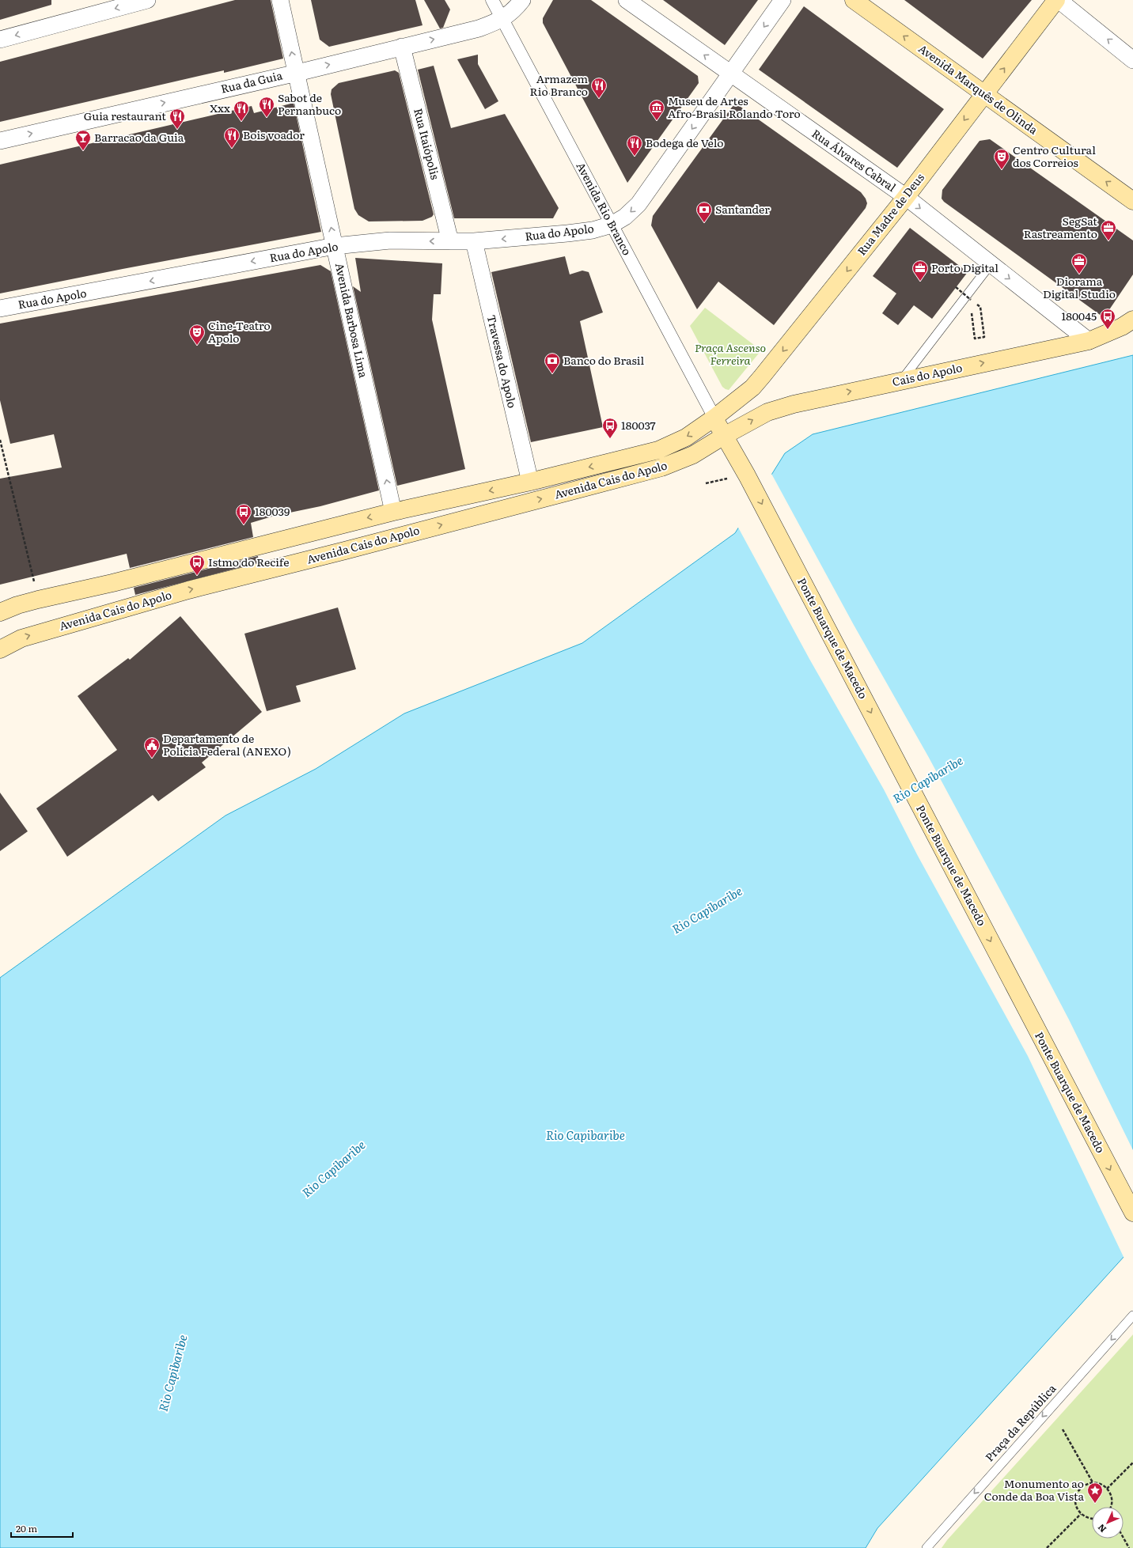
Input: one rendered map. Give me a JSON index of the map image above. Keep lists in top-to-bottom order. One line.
{"streets":{"main road":["Avenida Marquês de Olinda","Rua Madre de Deus","Cais do Apolo","Avenida Cais do Apolo","Ponte Buarque de Macedo"],"street":["Rua da Guia","Rua Itaiópolis","Rua Álvares Cabral","Avenida Rio Branco","Rua do Apolo","Avenida Barbosa Lima","Travessa do Apolo"],"lane":["Praça da República"]},"crossings":[["Rua da Guia","Rua Itaiópolis"],["Rua da Guia","Avenida Rio Branco"],["Rua da Guia","Avenida Barbosa Lima"],["Avenida Marquês de Olinda","Rua Madre de Deus"],["Rua Itaiópolis","Rua do Apolo"],["Rua Álvares Cabral","Rua Madre de Deus"],["Rua Álvares Cabral","Rua do Apolo"],["Rua Álvares Cabral","Cais do Apolo"],["Avenida Rio Branco","Rua Madre de Deus"],["Avenida Rio Branco","Rua do Apolo"],["Avenida Rio Branco","Avenida Cais do Apolo"],["Avenida Rio Branco","Ponte Buarque de Macedo"],["Rua Madre de Deus","Avenida Cais do Apolo"],["Rua Madre de Deus","Ponte Buarque de Macedo"],["Rua do Apolo","Avenida Barbosa Lima"],["Rua do Apolo","Travessa do Apolo"],["Avenida Barbosa Lima","Avenida Cais do Apolo"],["Travessa do Apolo","Avenida Cais do Apolo"],["Cais do Apolo","Avenida Cais do Apolo"],["Cais do Apolo","Ponte Buarque de Macedo"],["Avenida Cais do Apolo","Ponte Buarque de Macedo"]],"one_way":["Rua da Guia","Avenida Marquês de Olinda","Rua do Apolo","Avenida Barbosa Lima","Cais do Apolo","Ponte Buarque de Macedo","Praça da República"],"water":["Rio Capibaribe"],"parks":["Praça Ascenso Ferreira"],"places":{"restaurant":["Armazem Rio Branco","Sabot de Pernanbuco","Xxx","Guia restaurant","Bois voador","Bodega de Velo"],"museum":["Museu de Artes Afro-Brasil Rolando Toro"],"bar":["Barracao da Guia"],"theatre":["Centro Cultural dos Correios","Cine-Teatro Apolo"],"bank":["Santander","Banco do Brasil"],"office":["SegSat Rastreamento","Diorama Digital Studio","Porto Digital"],"bus stop":["180045","180037","180039","Istmo do Recife"],"public building":["Departamento de Polícia Federal (ANEXO)"],"place":["Monumento ao Conde da Boa Vista"]},"scale_bar":"20 m","north":"bottom left"}
